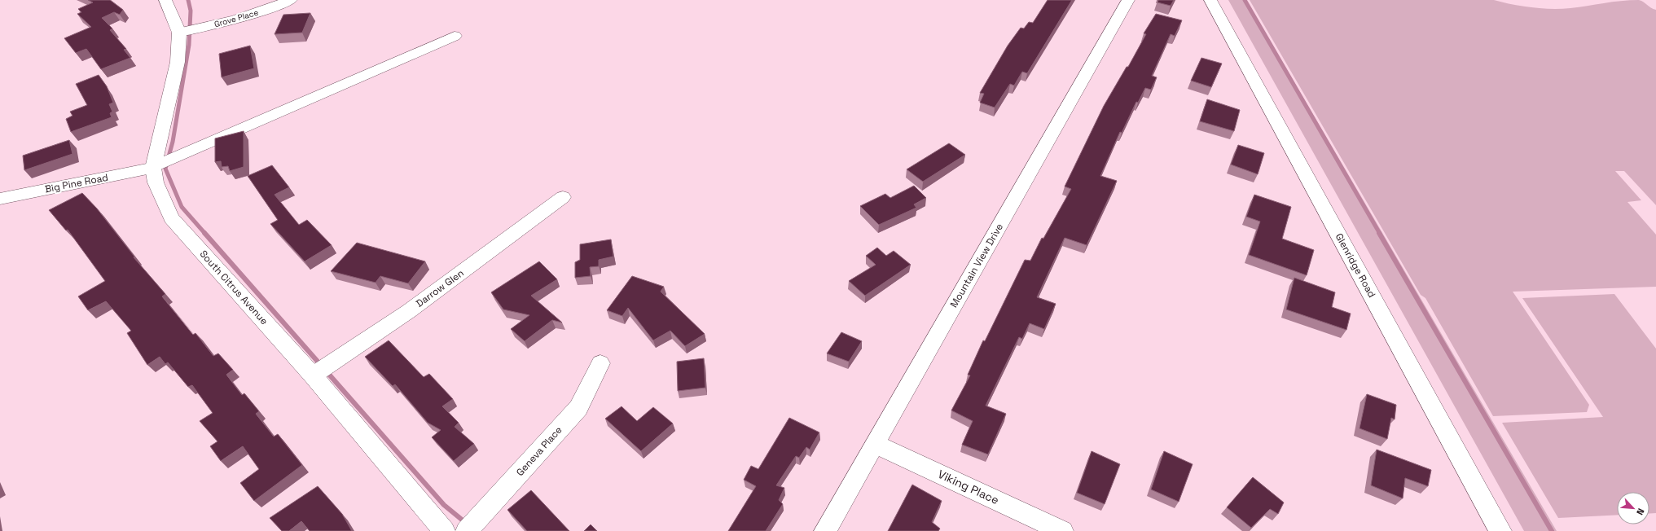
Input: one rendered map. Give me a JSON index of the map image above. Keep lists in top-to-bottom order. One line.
{"streets":{"street":["Grove Place","Big Pine Road","Mountain View Drive","Glenridge Road","South Citrus Avenue","Darrow Glen","Geneva Place","Viking Place"]},"crossings":[["Grove Place","South Citrus Avenue"],["Big Pine Road","South Citrus Avenue"],["Mountain View Drive","Viking Place"],["South Citrus Avenue","Darrow Glen"]],"north":"bottom right"}
